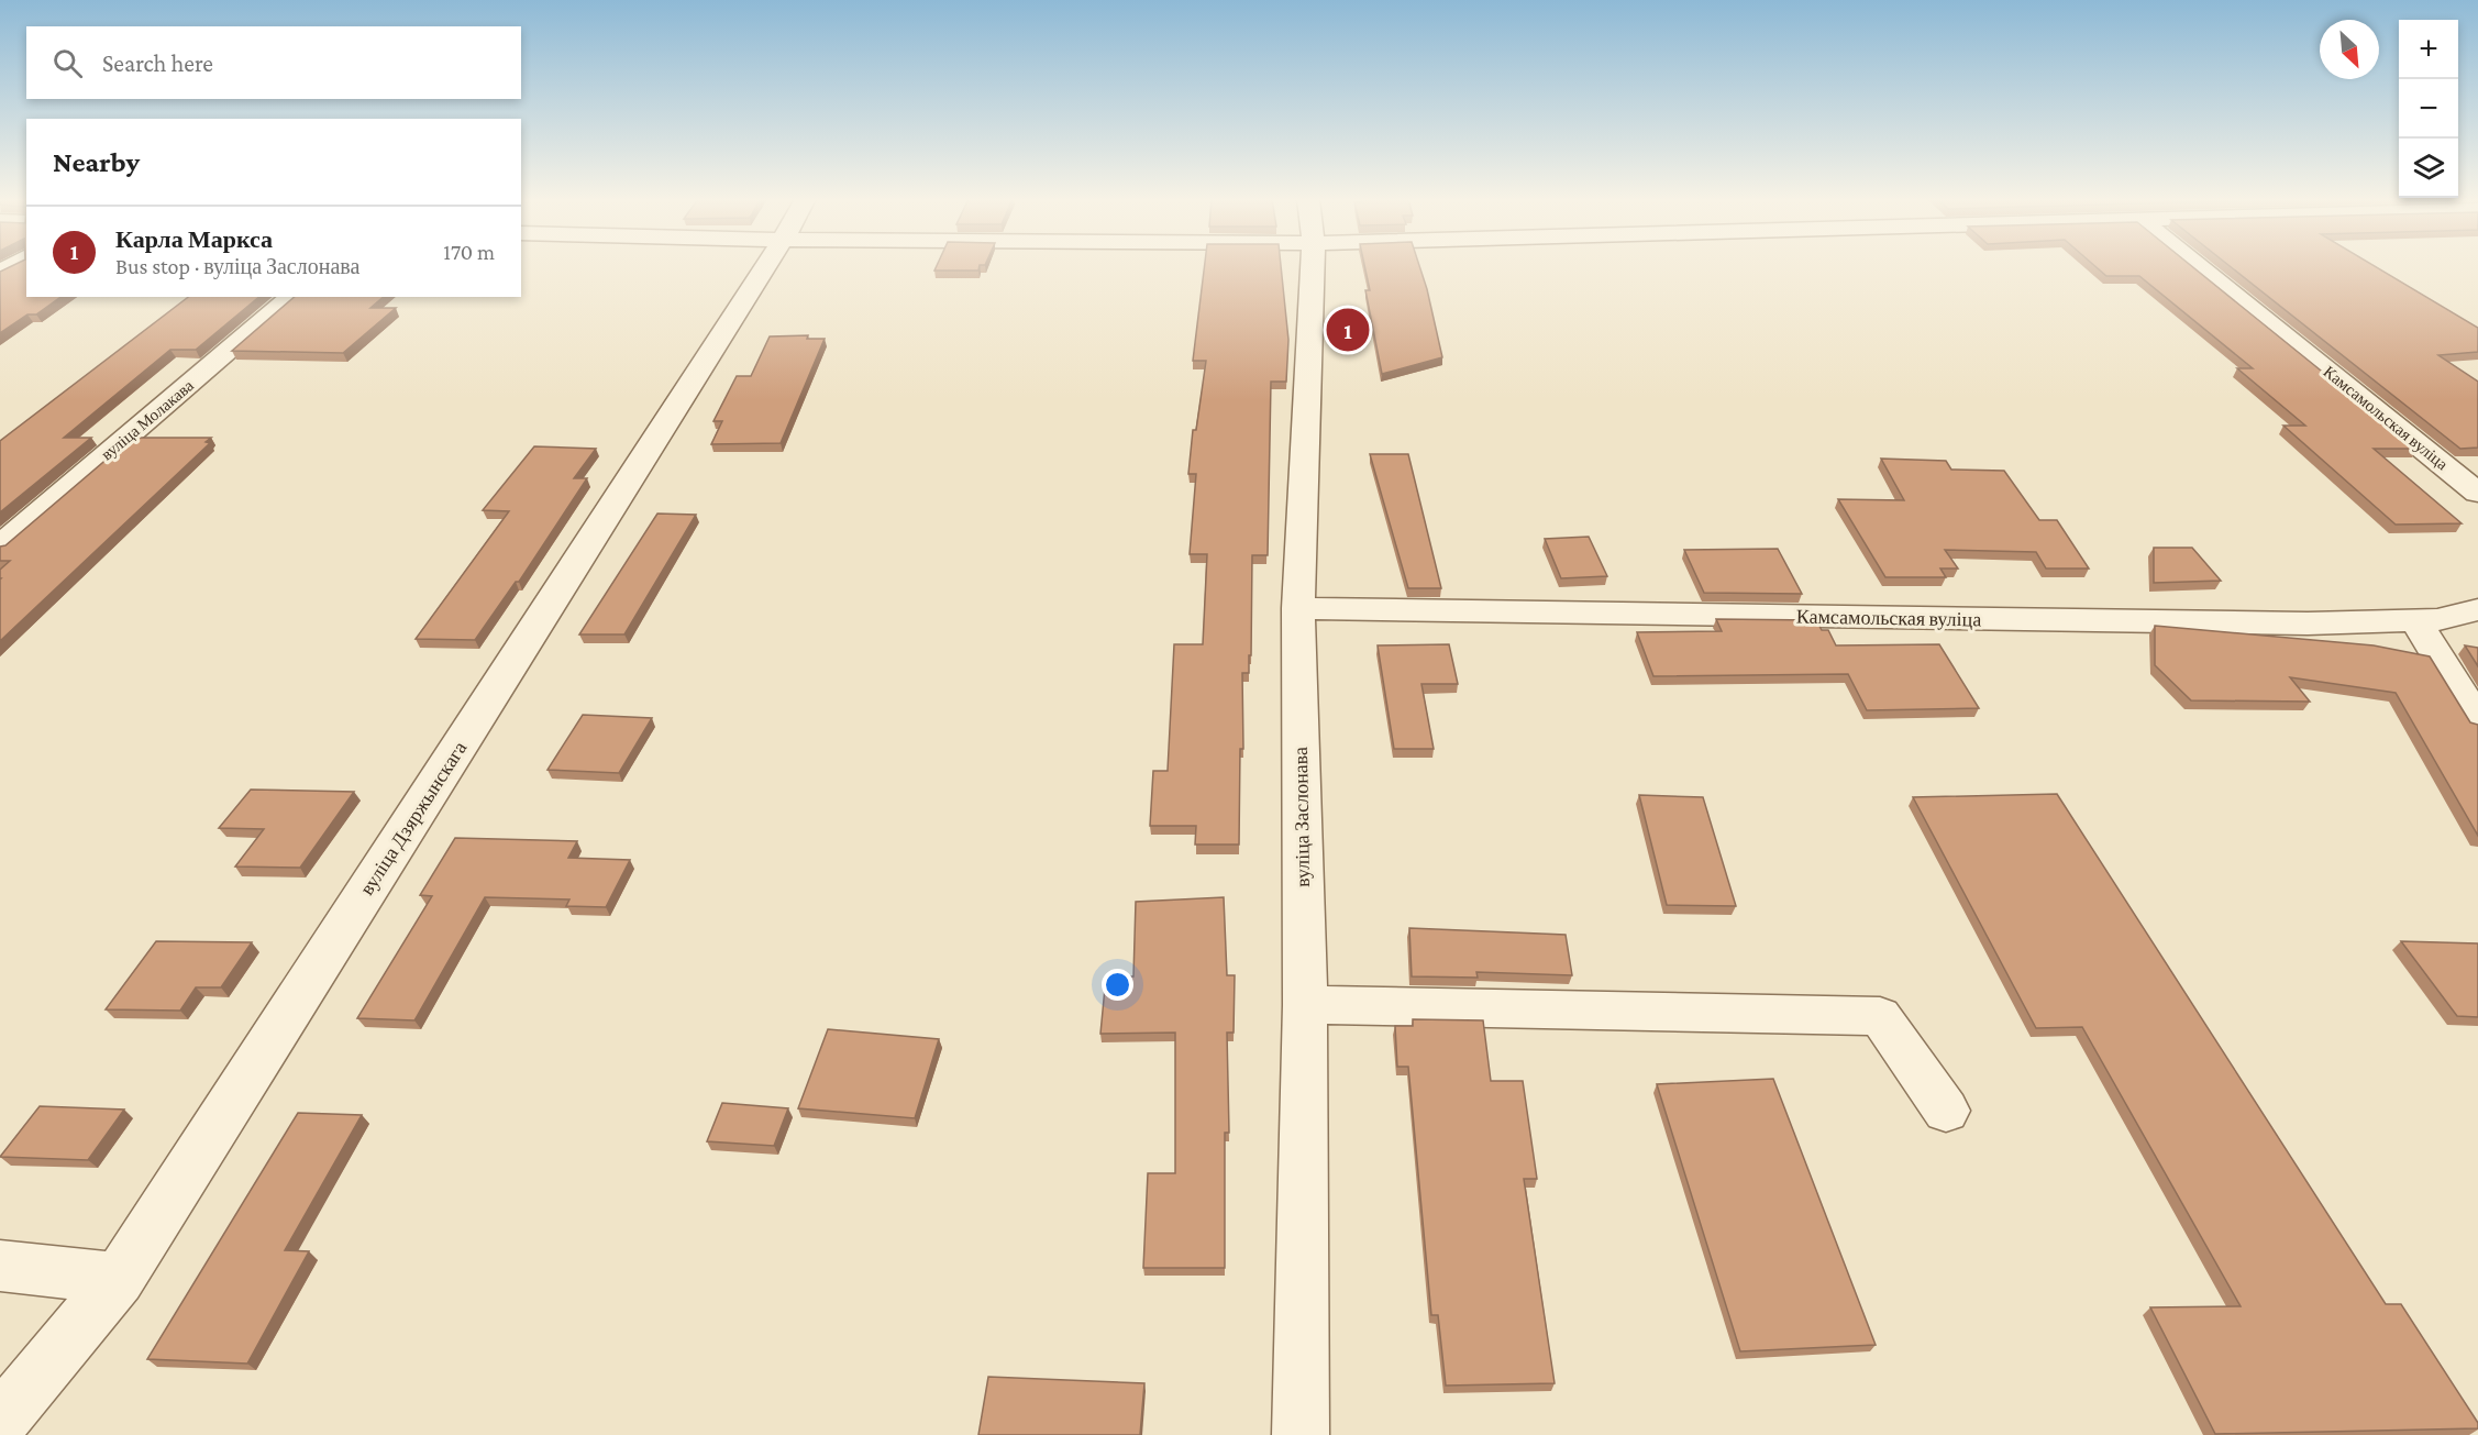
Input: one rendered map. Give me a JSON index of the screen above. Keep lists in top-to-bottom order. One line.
{"streets":{"street":["Камсамольская вуліца","вуліца Молакава","вуліца Заслонава","вуліца Дзяржынскага"]},"crossings":[["Камсамольская вуліца","вуліца Заслонава"]],"north":"bottom right","page":{"map_buttons":["+","−"],"search":"Search here","heading":"Nearby","list":[{"mark":"1","name":"Карла Маркса","note":"Bus stop · вуліца Заслонава","value":"170 m"}],"pins":"1"}}
